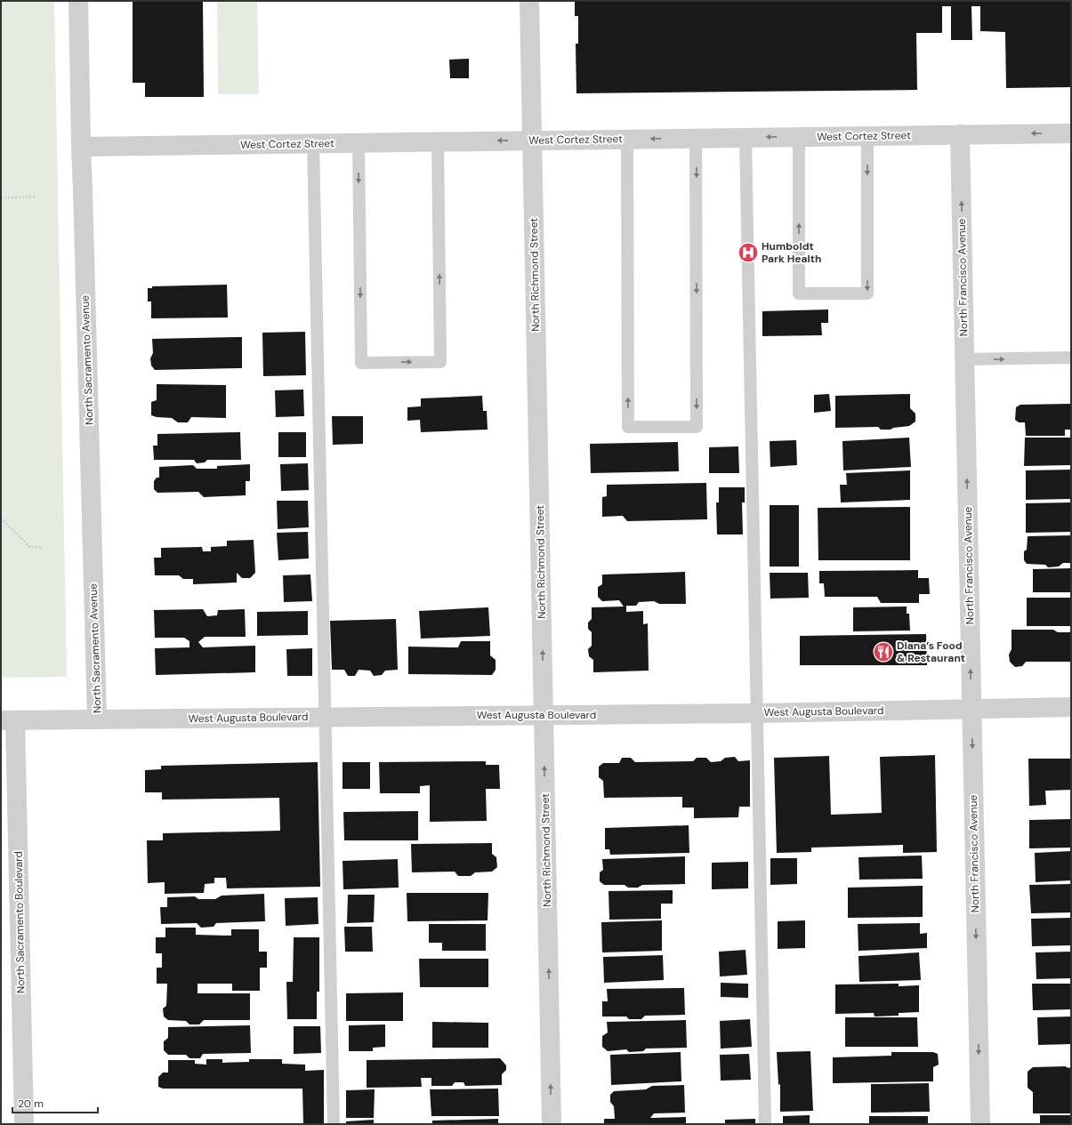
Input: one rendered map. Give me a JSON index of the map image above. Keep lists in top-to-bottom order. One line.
{"streets":{"street":["West Cortez Street","North Richmond Street","North Francisco Avenue","North Sacramento Avenue","West Augusta Boulevard","North Sacramento Boulevard"]},"crossings":[["West Cortez Street","North Richmond Street"],["West Cortez Street","North Francisco Avenue"],["West Cortez Street","North Sacramento Avenue"],["North Richmond Street","West Augusta Boulevard"],["North Francisco Avenue","West Augusta Boulevard"],["North Sacramento Avenue","West Augusta Boulevard"],["West Augusta Boulevard","North Sacramento Boulevard"]],"one_way":["North Richmond Street"],"places":{"hospital":["Humboldt Park Health"],"restaurant":["Diana’s Food & Restaurant"]},"scale_bar":"20 m"}
